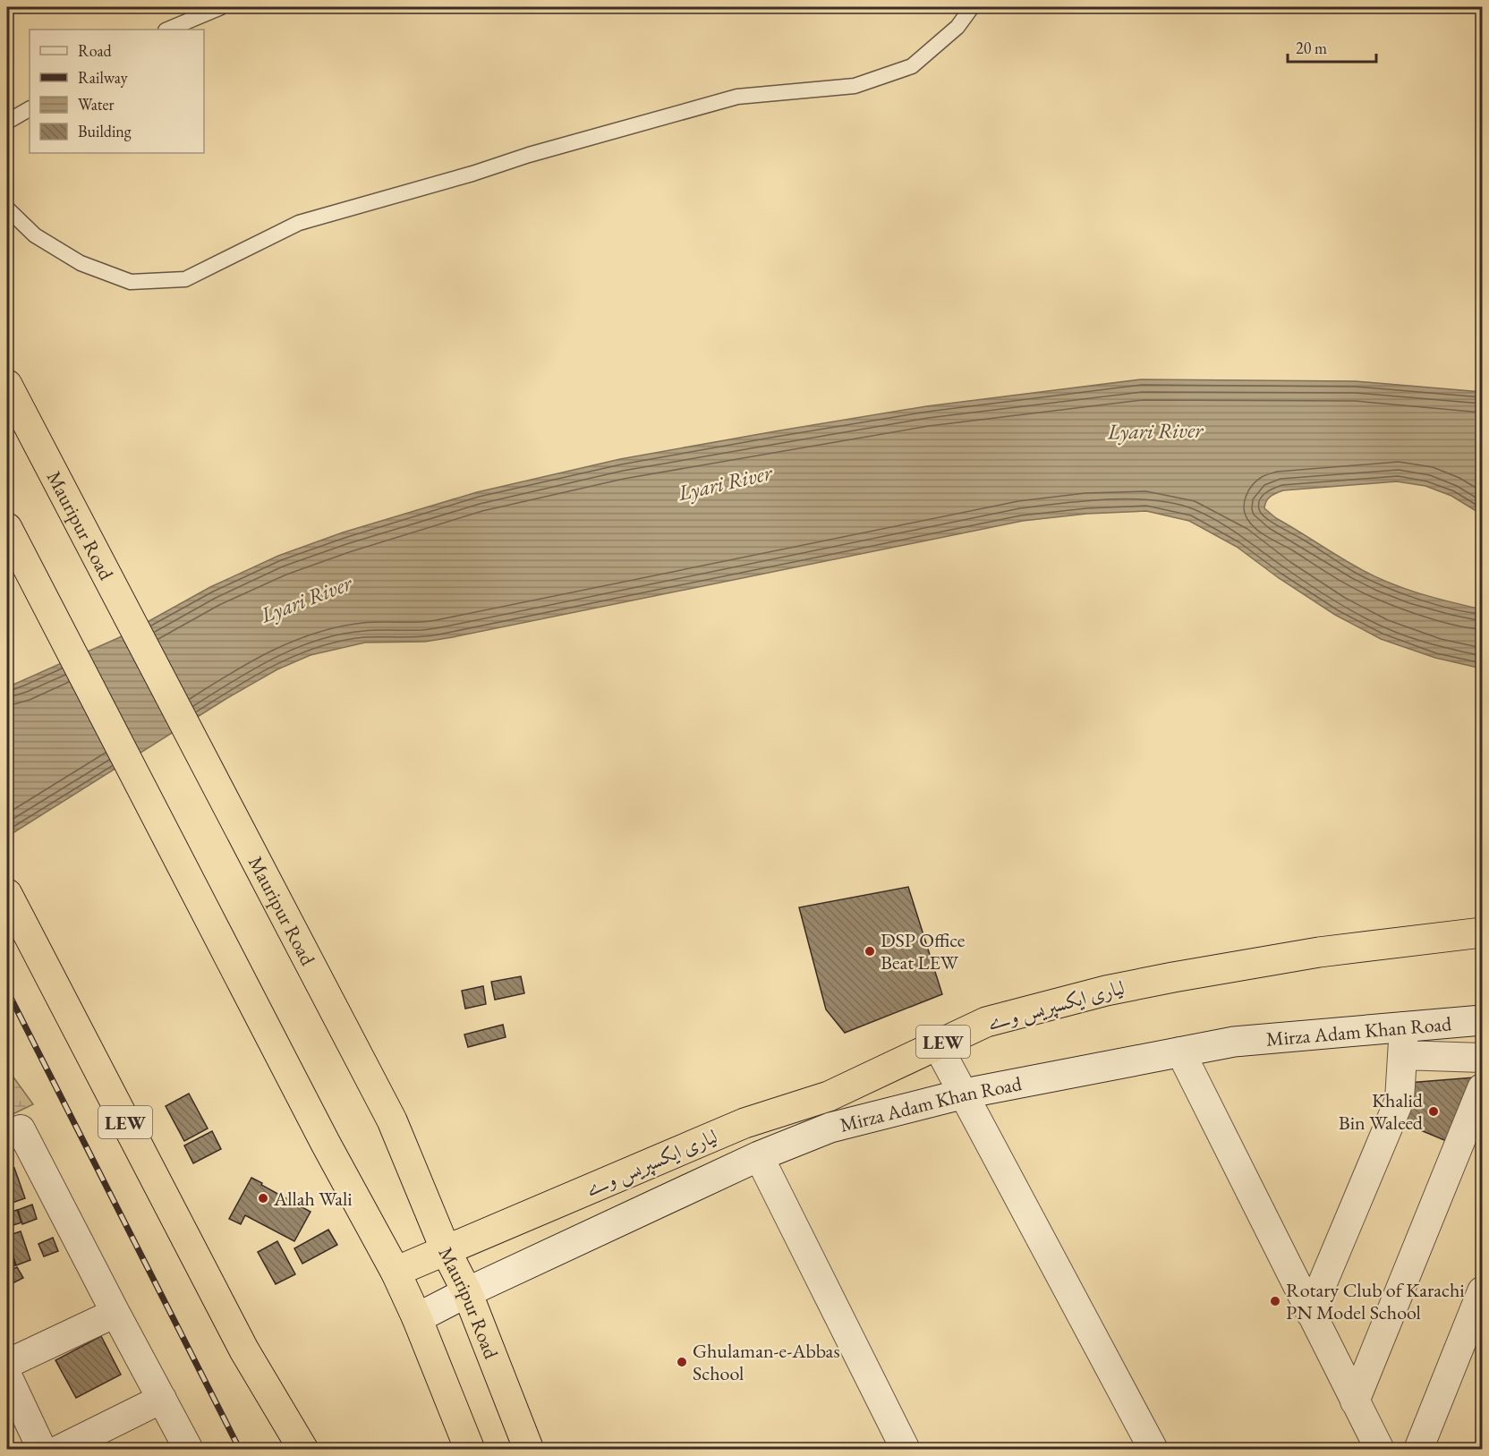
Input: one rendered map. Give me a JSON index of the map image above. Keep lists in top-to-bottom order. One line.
{"streets":{"highway":["Mauripur Road","لیاری ایکسپریس وے","LEW"],"main road":["Mirza Adam Khan Road"]},"crossings":[["Mauripur Road","لیاری ایکسپریس وے"],["Mauripur Road","Mirza Adam Khan Road"]],"water":["Lyari River"],"places":["DSP Office Beat LEW","Khalid Bin Waleed","Allah Wali","Rotary Club of Karachi PN Model School","Ghulaman-e-Abbas School"],"legend":["Road","Railway","Water","Building"],"scale_bar":"20 m"}
